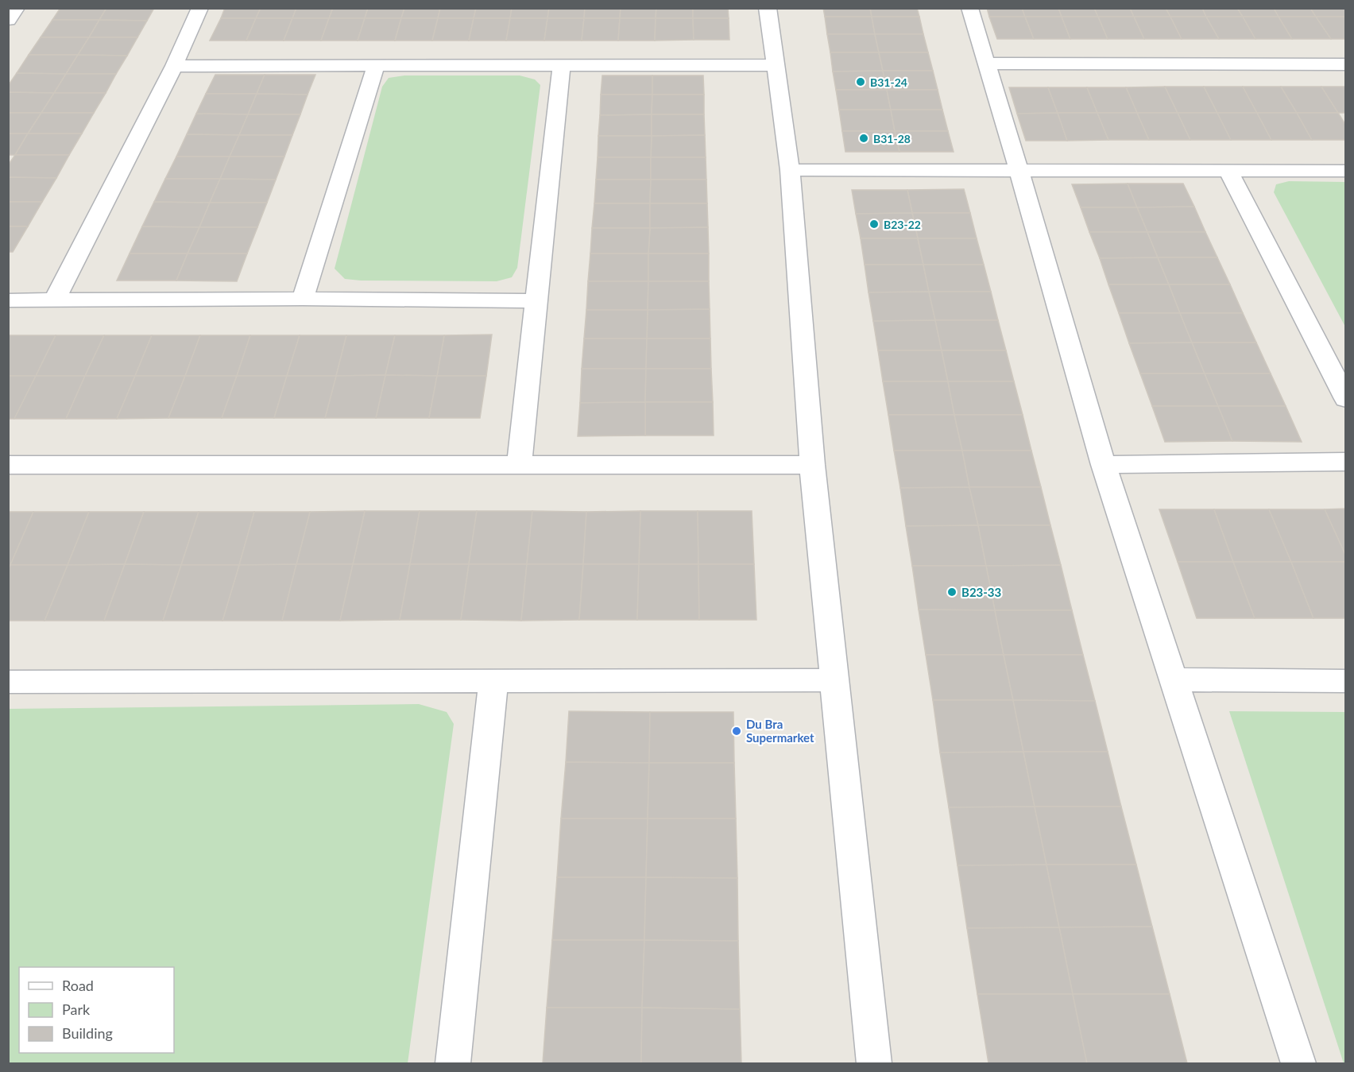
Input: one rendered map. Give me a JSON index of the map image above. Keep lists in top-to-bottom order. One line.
{"places":["B31-24","B31-28","B23-22","B23-33","Du Bra Supermarket"],"legend":["Road","Park","Building"]}
